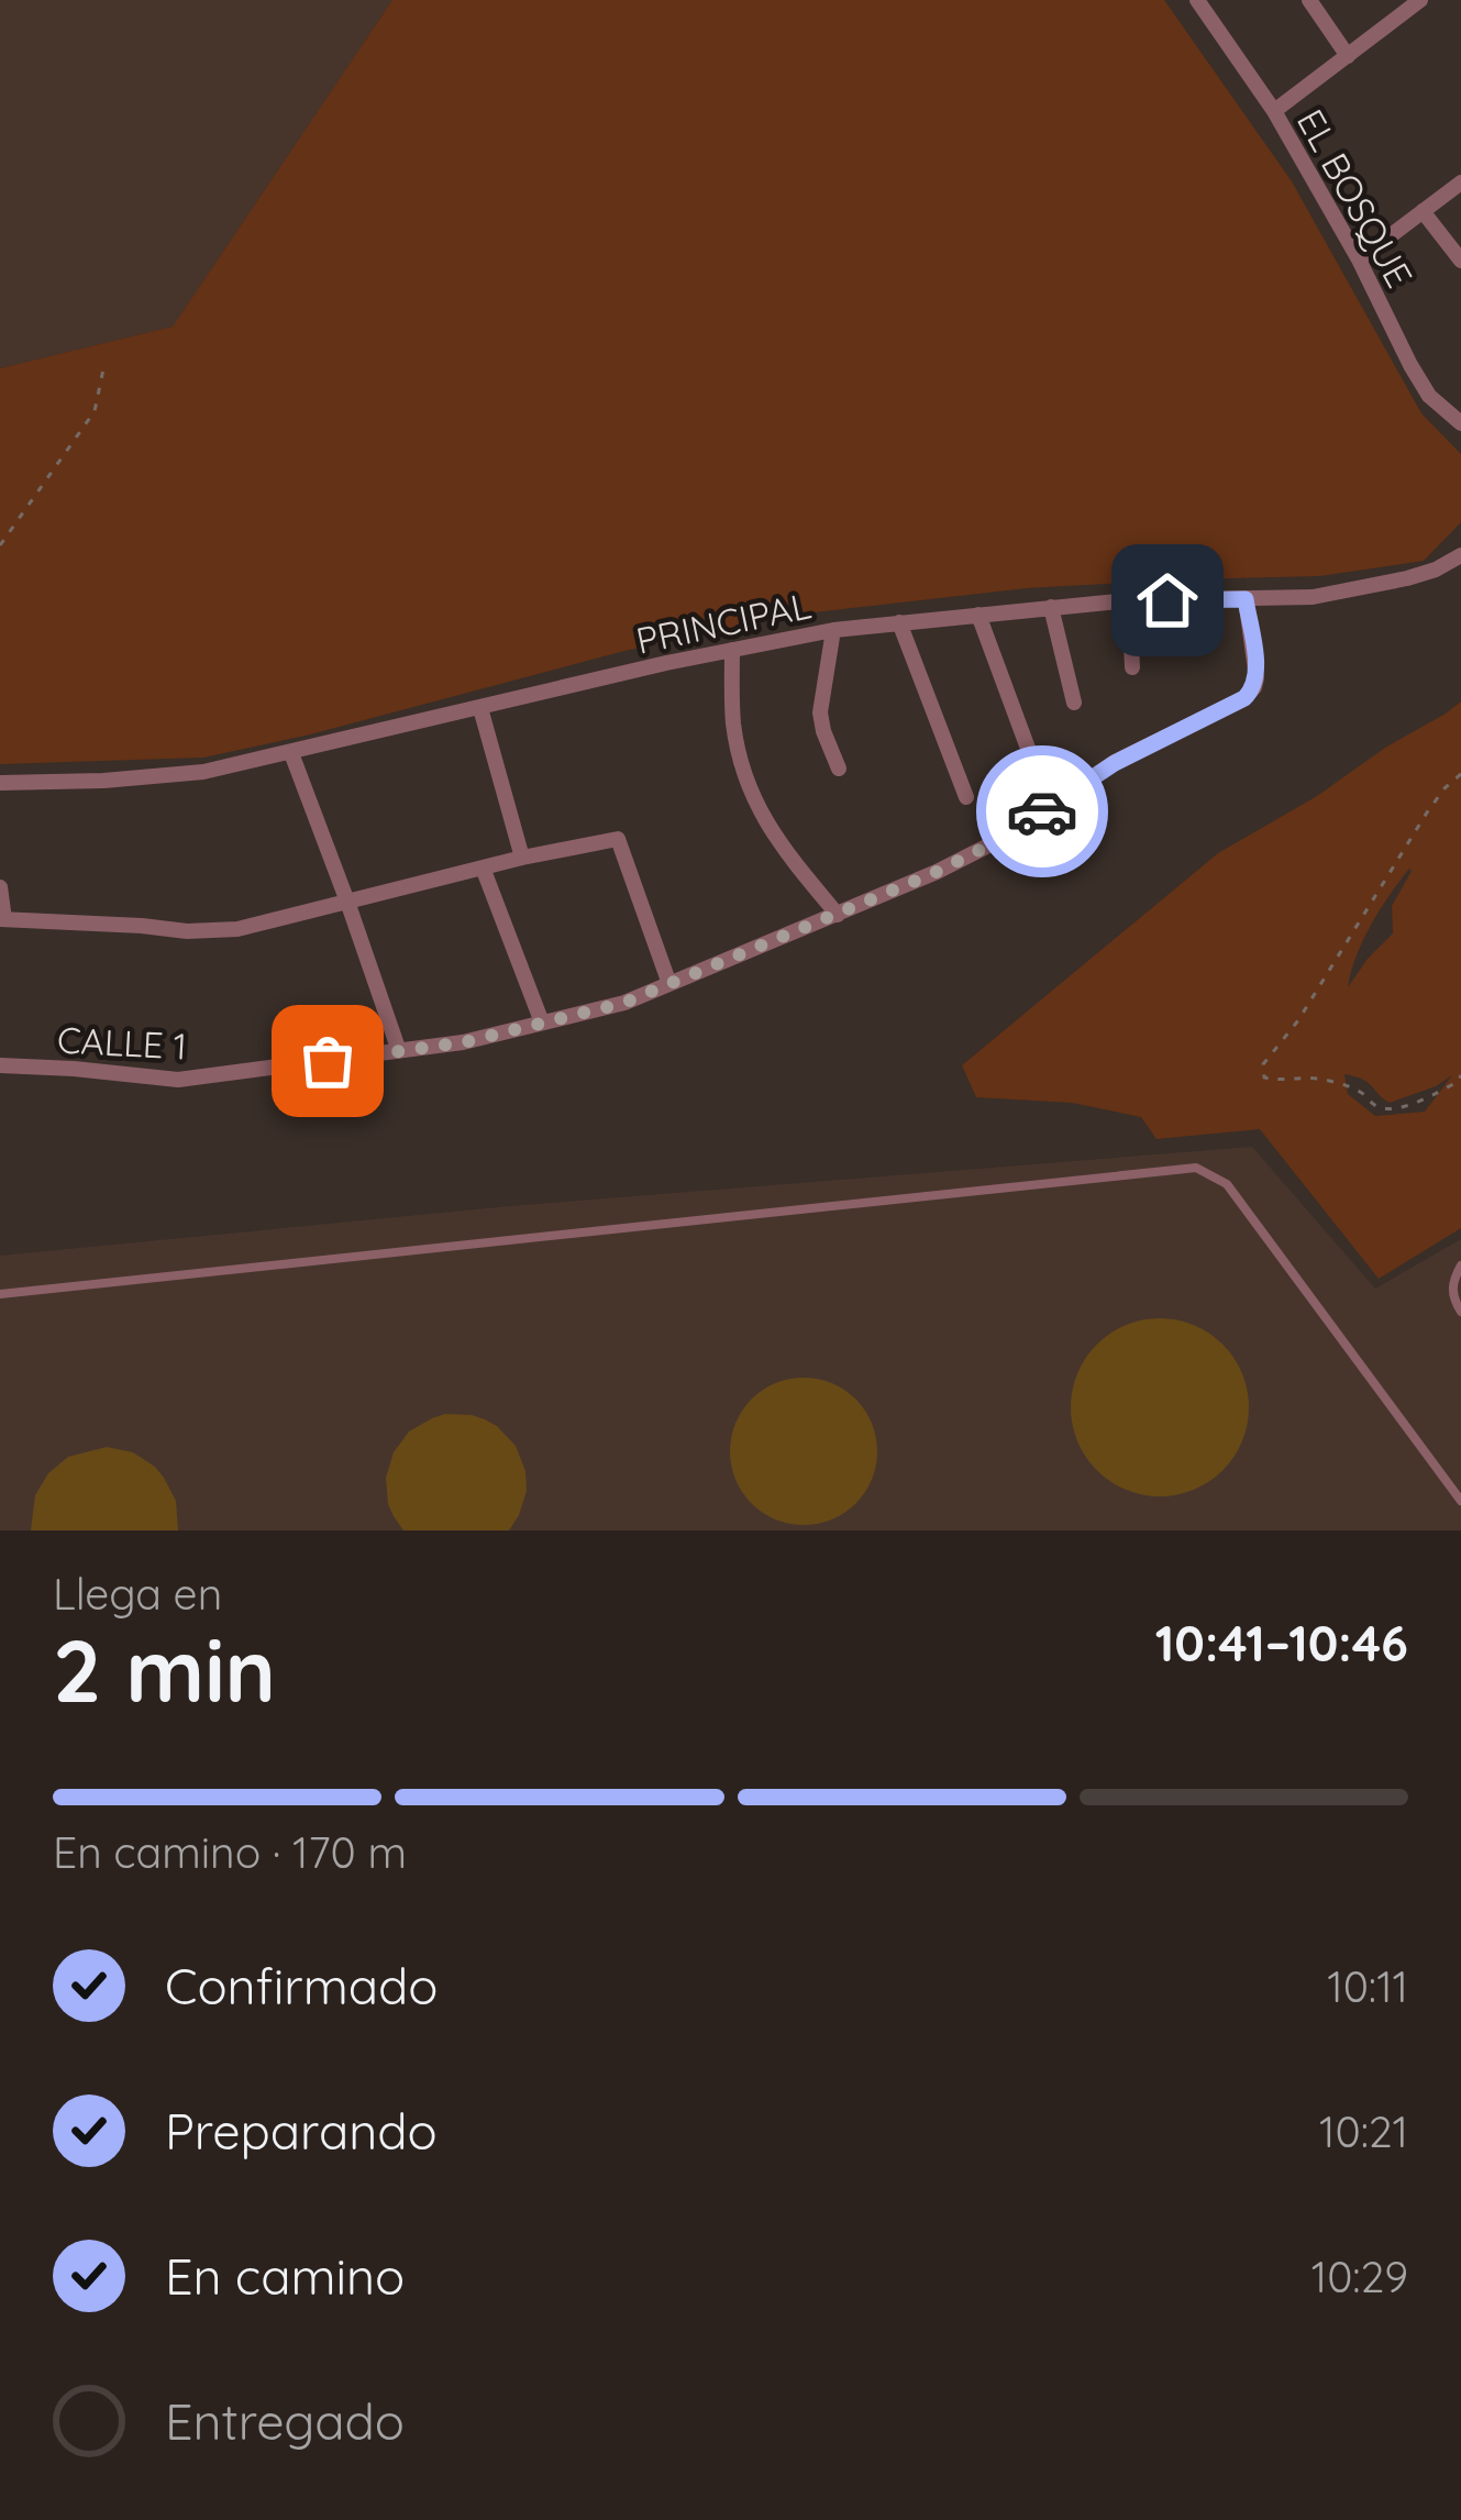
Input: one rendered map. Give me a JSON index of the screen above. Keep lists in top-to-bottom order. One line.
{"streets":{"street":["EL BOSQUE","PRINCIPAL","CALLE 1"]},"crossings":[["PRINCIPAL","CALLE 1"]],"page":{"heading":["2 min","Llega en","10:41–10:46"],"bar":"En camino · 170 m","list":[["Confirmado","10:11"],["Preparando","10:21"],["En camino","10:29"],"Entregado"]}}
